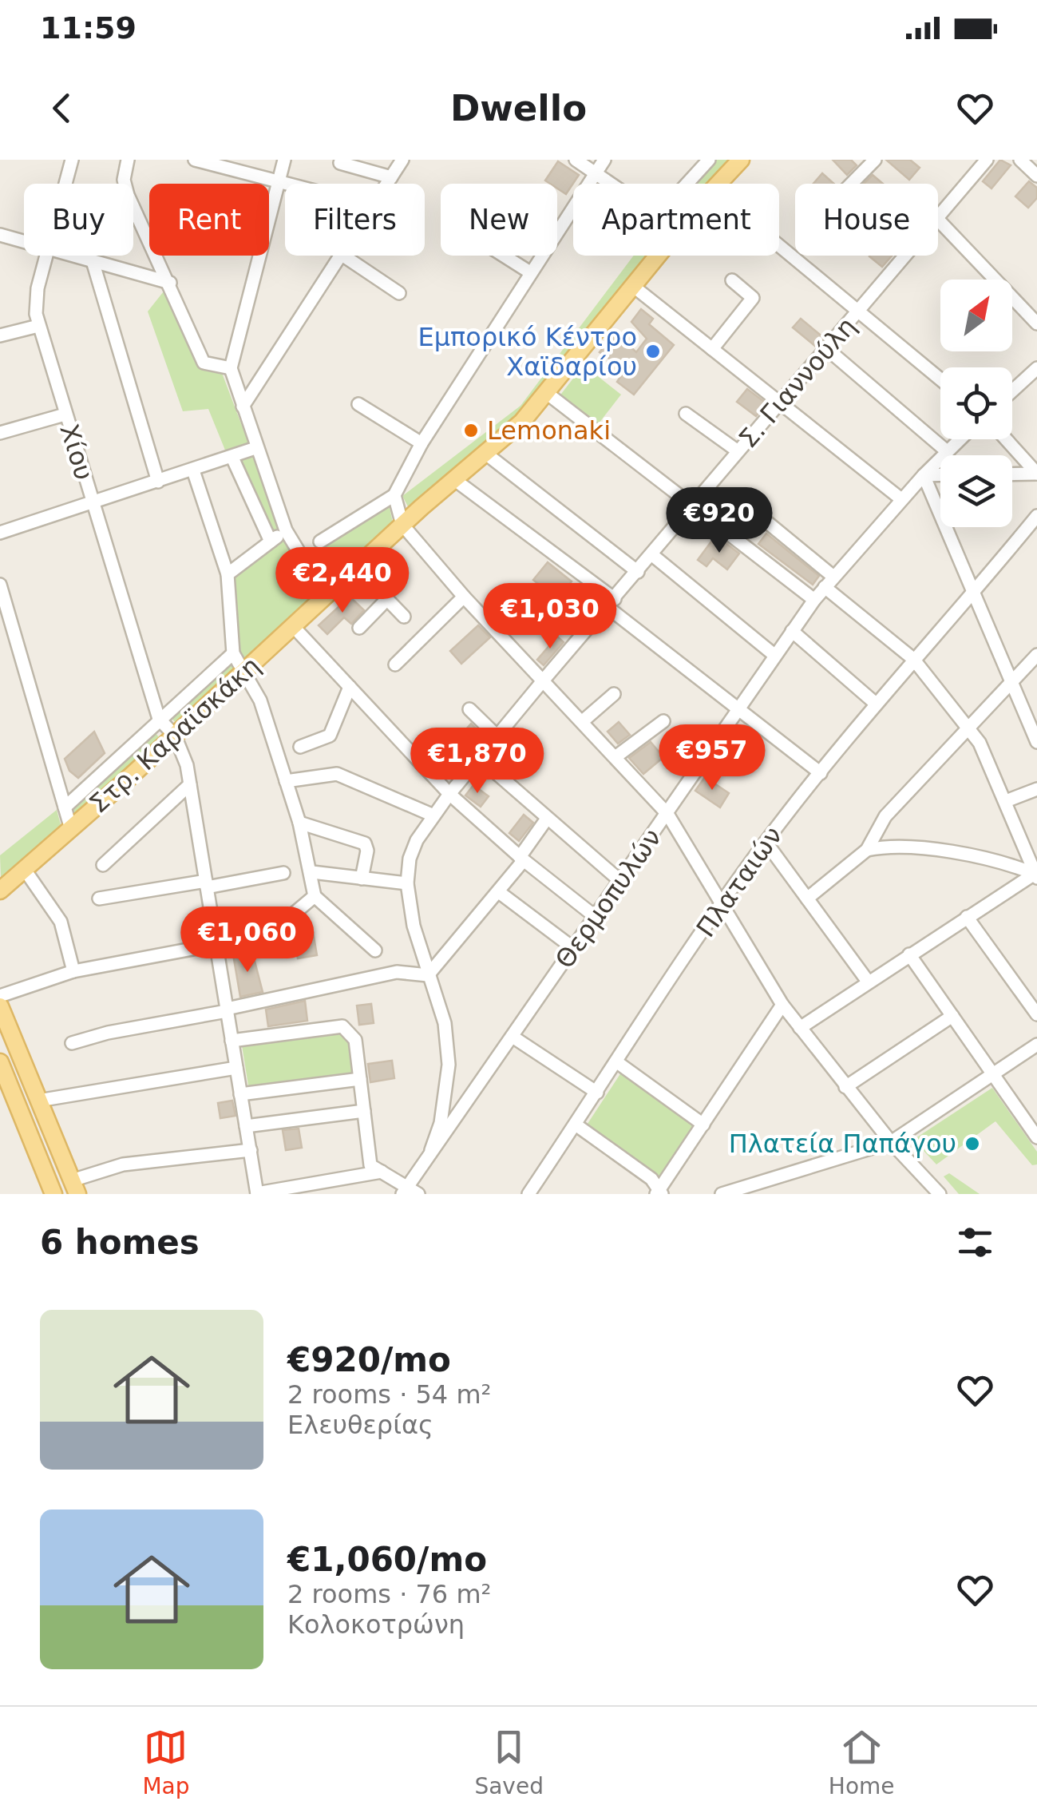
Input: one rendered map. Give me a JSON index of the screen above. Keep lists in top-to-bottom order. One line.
{"streets":{"main road":["Στρ. Καραϊσκάκη"],"street":["Σ. Γιαννούλη","Χίου","Πλαταιών","Θερμοπυλών"]},"crossings":[["Σ. Γιαννούλη","Θερμοπυλών"],["Χίου","Στρ. Καραϊσκάκη"]],"places":["Εμπορικό Κέντρο Χαϊδαρίου","Lemonaki","Πλατεία Παπάγου"],"north":"top right","page":{"status":"11:59","header":"Dwello","chip":["Buy","Rent","Filters","New","Apartment","House"],"price":["€920","€2,440","€1,030","€957","€1,870","€1,060"],"heading":"6 homes","list":[{"name":"€920/mo","note":"2 rooms · 54 m² · Ελευθερίας"},{"name":"€1,060/mo","note":"2 rooms · 76 m² · Κολοκοτρώνη"}],"tabs":["Map","Saved","Home"]}}
